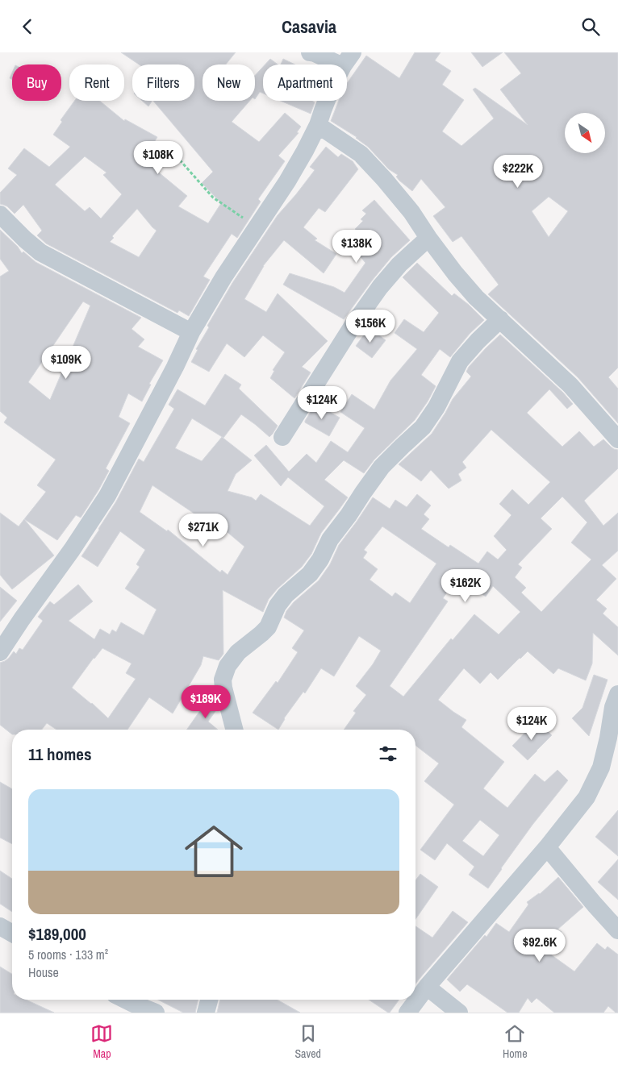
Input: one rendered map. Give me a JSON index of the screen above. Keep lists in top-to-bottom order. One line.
{"north":"bottom right","page":{"header":"Casavia","chip":["Buy","Rent","Filters","New","Apartment"],"price":["$108K","$222K","$138K","$156K","$109K","$124K","$271K","$162K","$189K","$124K","$92.6K"],"heading":"11 homes","list":[{"name":"$189,000","note":"5 rooms · 133 m² · House"}],"tabs":["Map","Saved","Home"]}}
